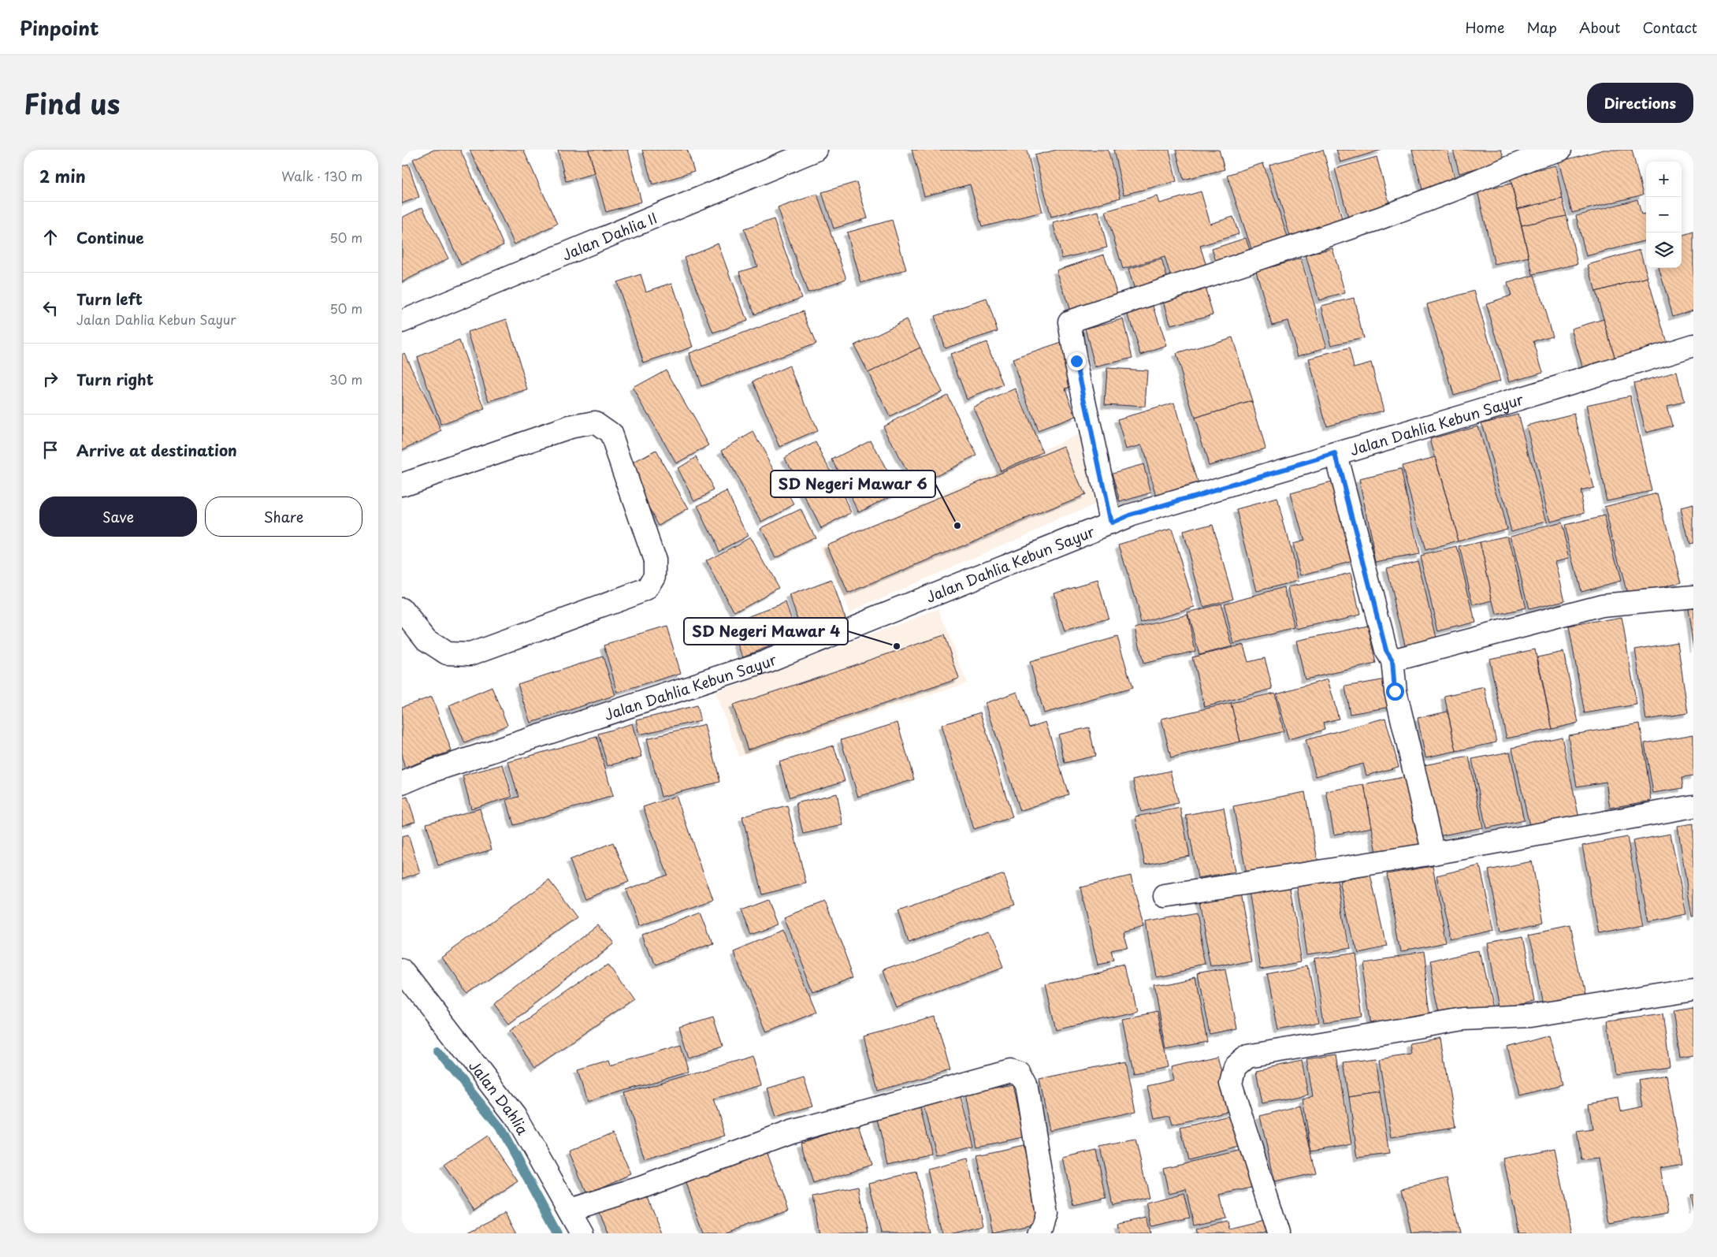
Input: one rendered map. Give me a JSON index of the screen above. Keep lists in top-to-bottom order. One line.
{"streets":{"street":["Jalan Dahlia II","Jalan Dahlia Kebun Sayur","Jalan Dahlia"]},"places":["SD Negeri Mawar 6","SD Negeri Mawar 4"],"page":{"header":"Pinpoint","nav":["Home","Map","About","Contact"],"title":"Find us","buttons":["Directions",["Save","Share"]],"heading":["2 min","Walk · 130 m"],"map_buttons":["+","−"],"list":[["Continue","50 m"],["Turn left","Jalan Dahlia Kebun Sayur","50 m"],["Turn right","30 m"],"Arrive at destination"]}}
